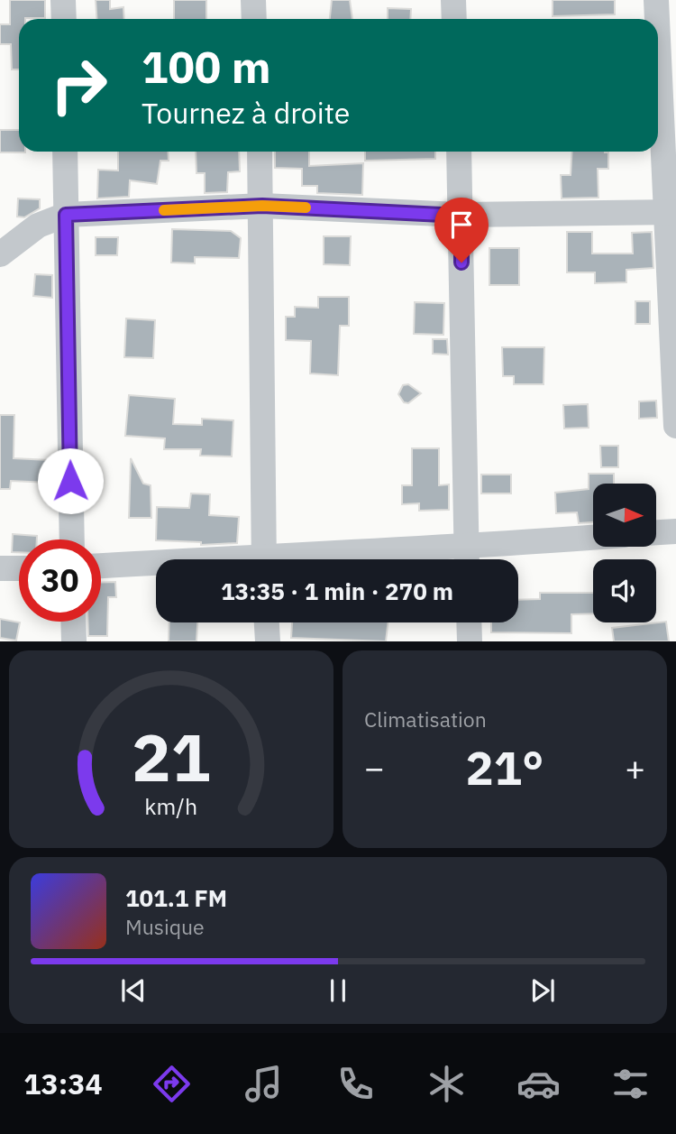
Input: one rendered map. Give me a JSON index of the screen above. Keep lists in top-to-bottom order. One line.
{"north":"right","page":{"turn":["100 m","Tournez à droite"],"limit":"30","trip":"13:35 · 1 min · 270 m","tile":"Climatisation","heat":["−","21°","+"],"song":["101.1 FM","Musique"],"tabs":"13:34","gauge":["21","km/h"]}}
